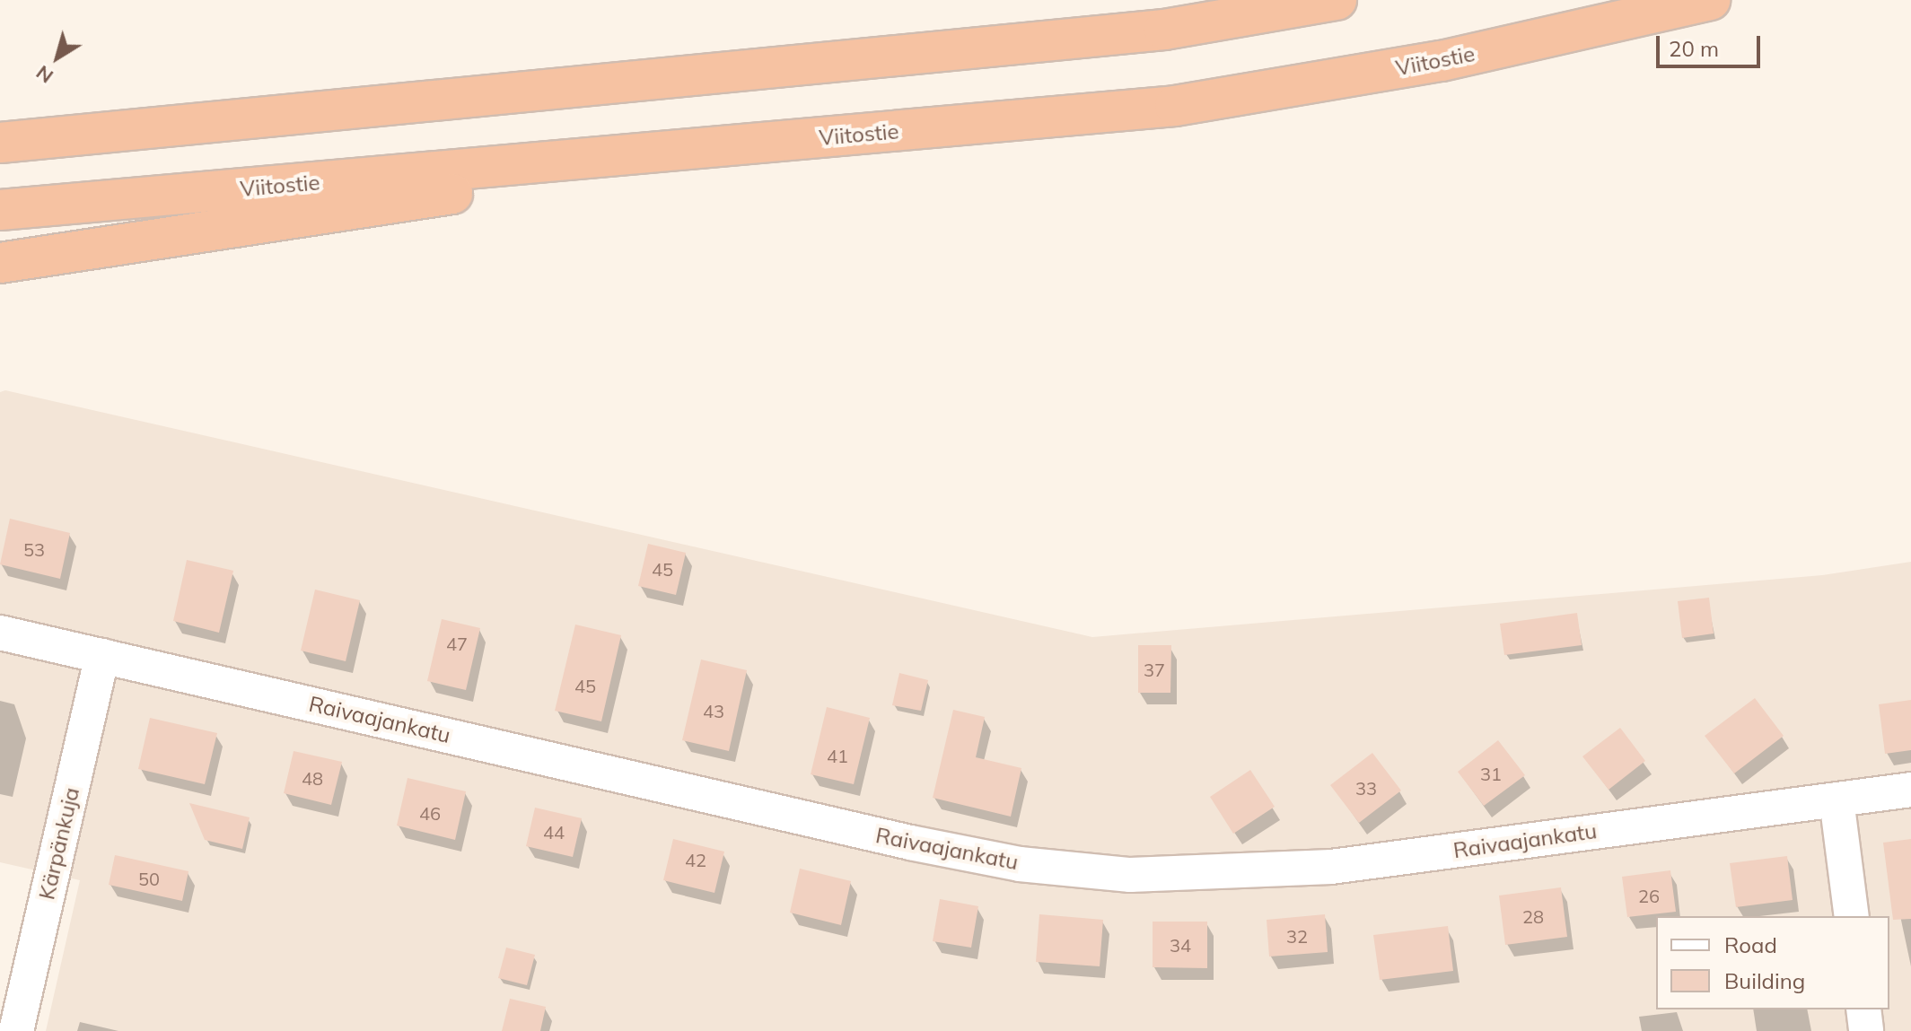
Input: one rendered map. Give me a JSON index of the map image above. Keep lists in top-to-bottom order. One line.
{"streets":{"highway":["Viitostie"],"street":["Raivaajankatu","Kärpänkuja"]},"crossings":[["Raivaajankatu","Kärpänkuja"]],"house_numbers":["53","45","47","37","45","43","41","31","48","33","46","44","42","50","26","28","32","34"],"legend":["Road","Building"],"scale_bar":"20 m","north":"bottom left"}
